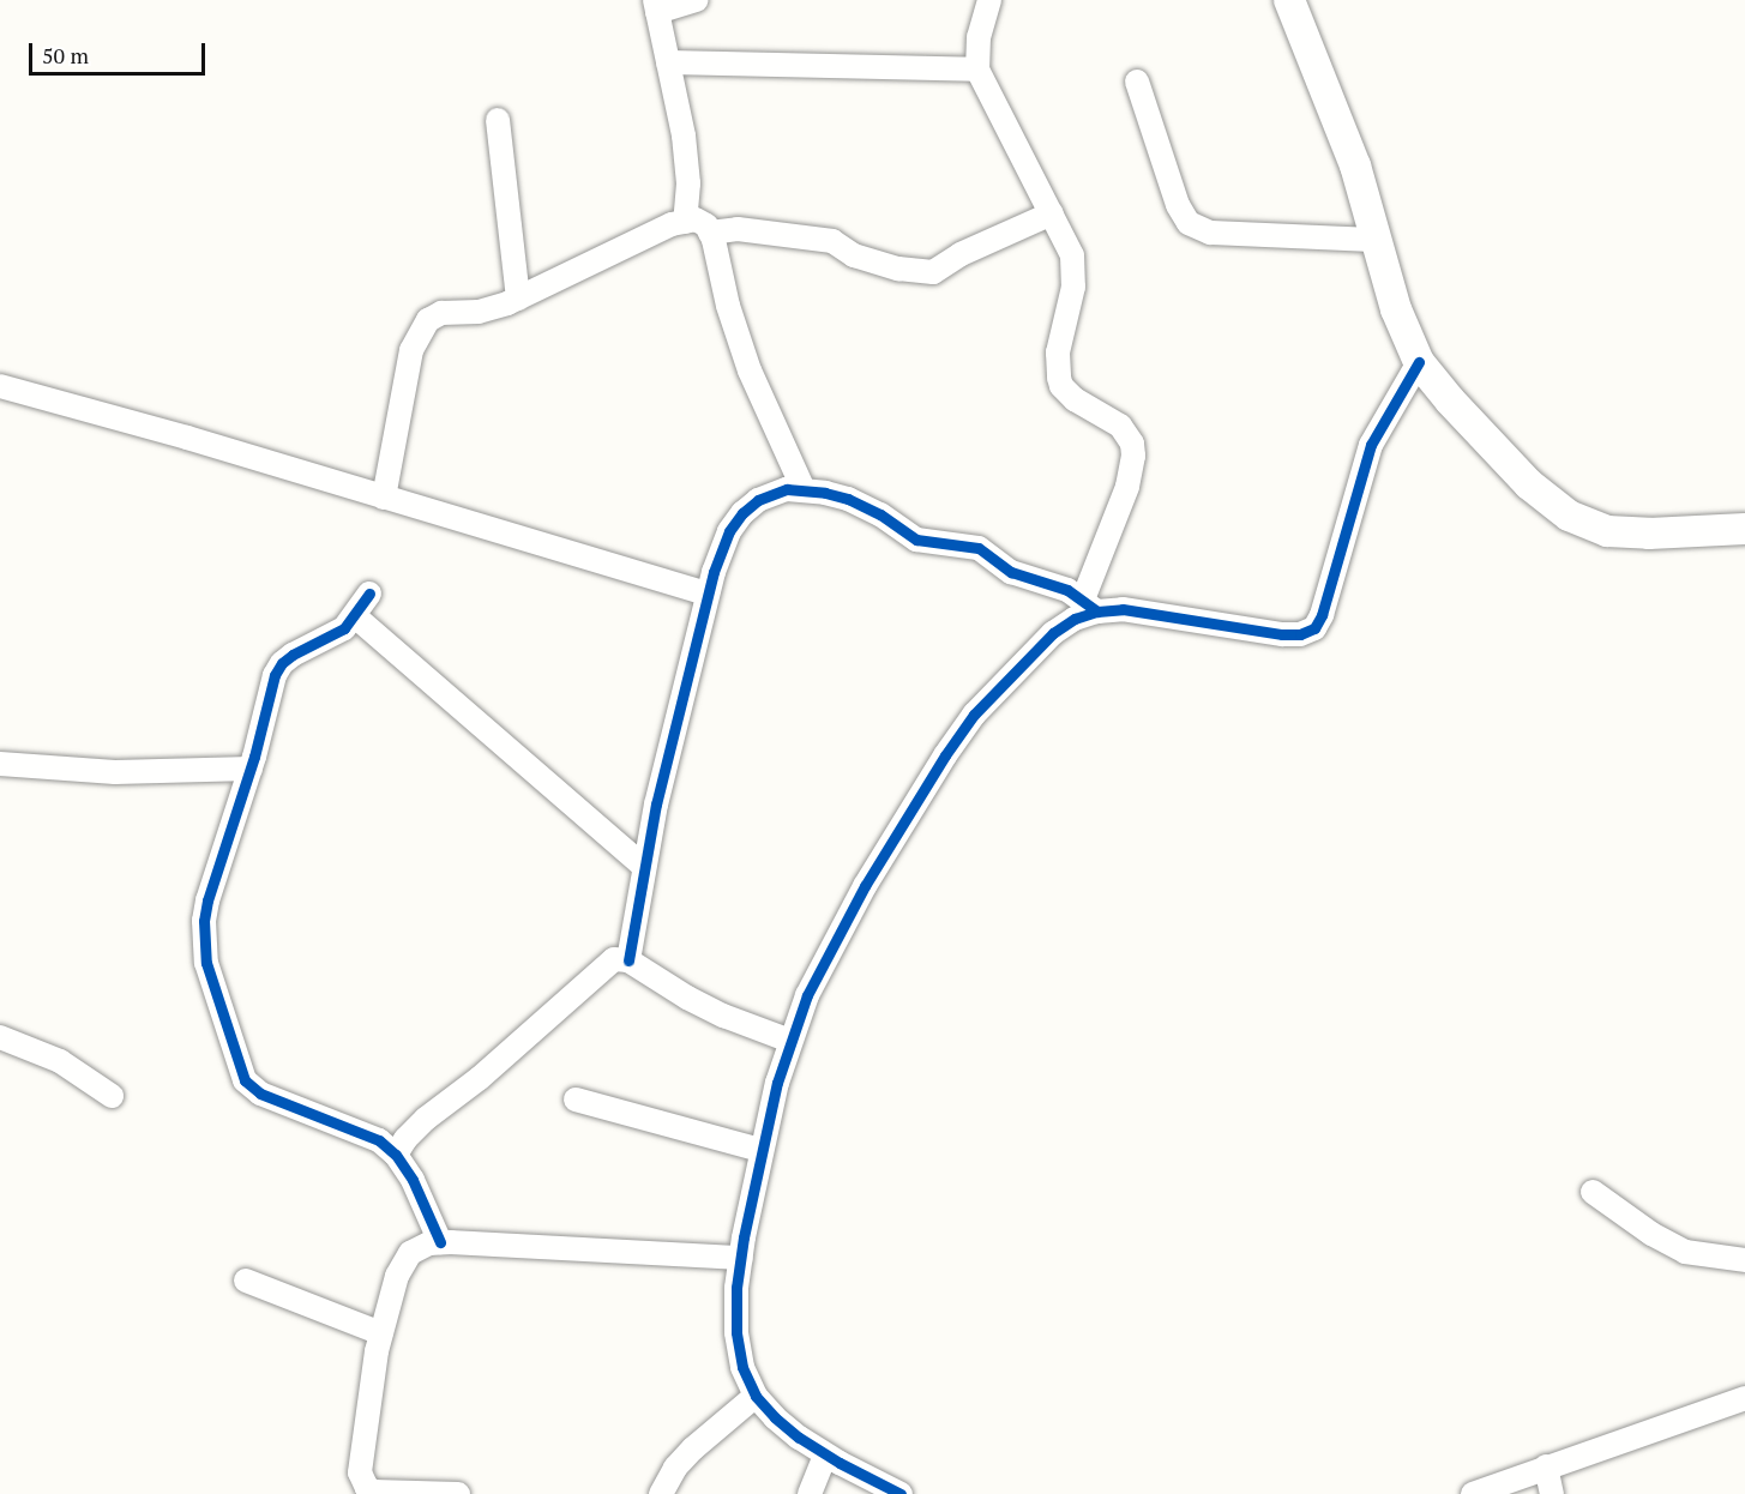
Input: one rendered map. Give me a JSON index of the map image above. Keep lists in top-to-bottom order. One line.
{"scale_bar":"50 m"}
